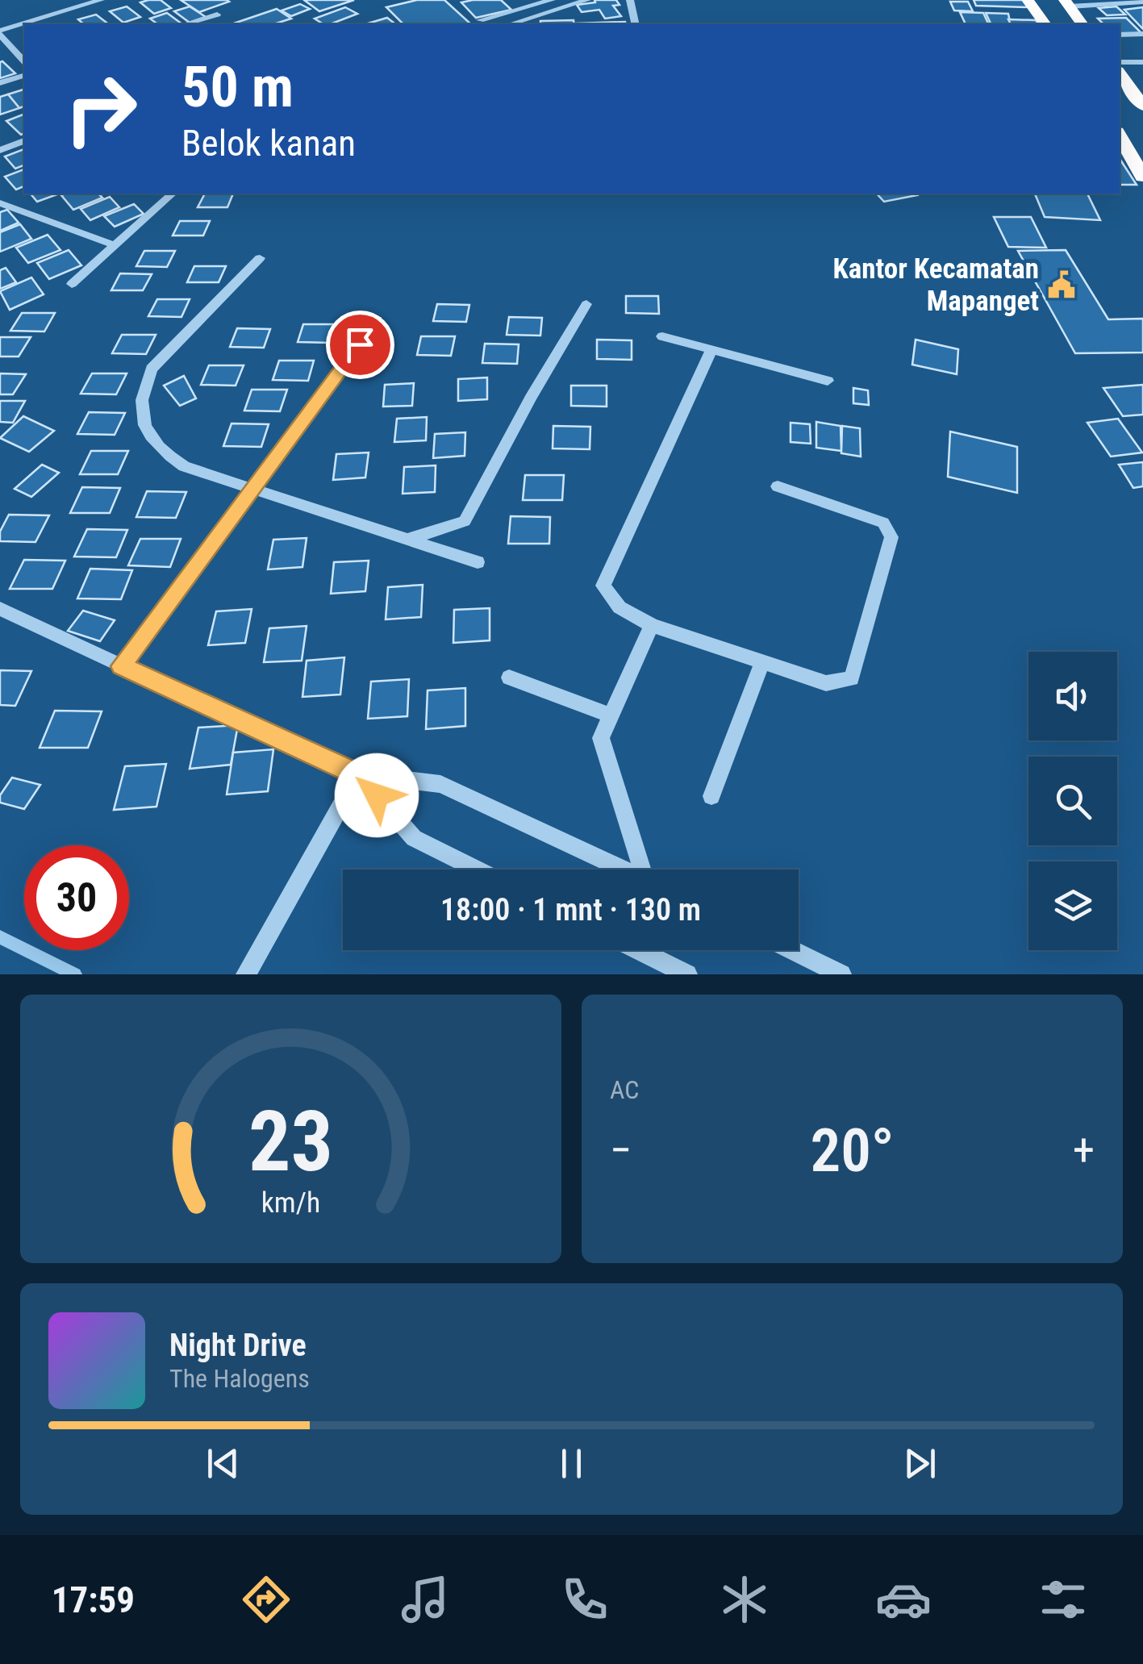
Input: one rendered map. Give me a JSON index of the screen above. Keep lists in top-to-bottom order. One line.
{"places":{"public building":["Kantor Kecamatan Mapanget"]},"page":{"turn":["50 m","Belok kanan"],"limit":"30","trip":"18:00 · 1 mnt · 130 m","tile":"AC","heat":["−","20°","+"],"song":["Night Drive","The Halogens"],"tabs":"17:59","gauge":["23","km/h"]}}
